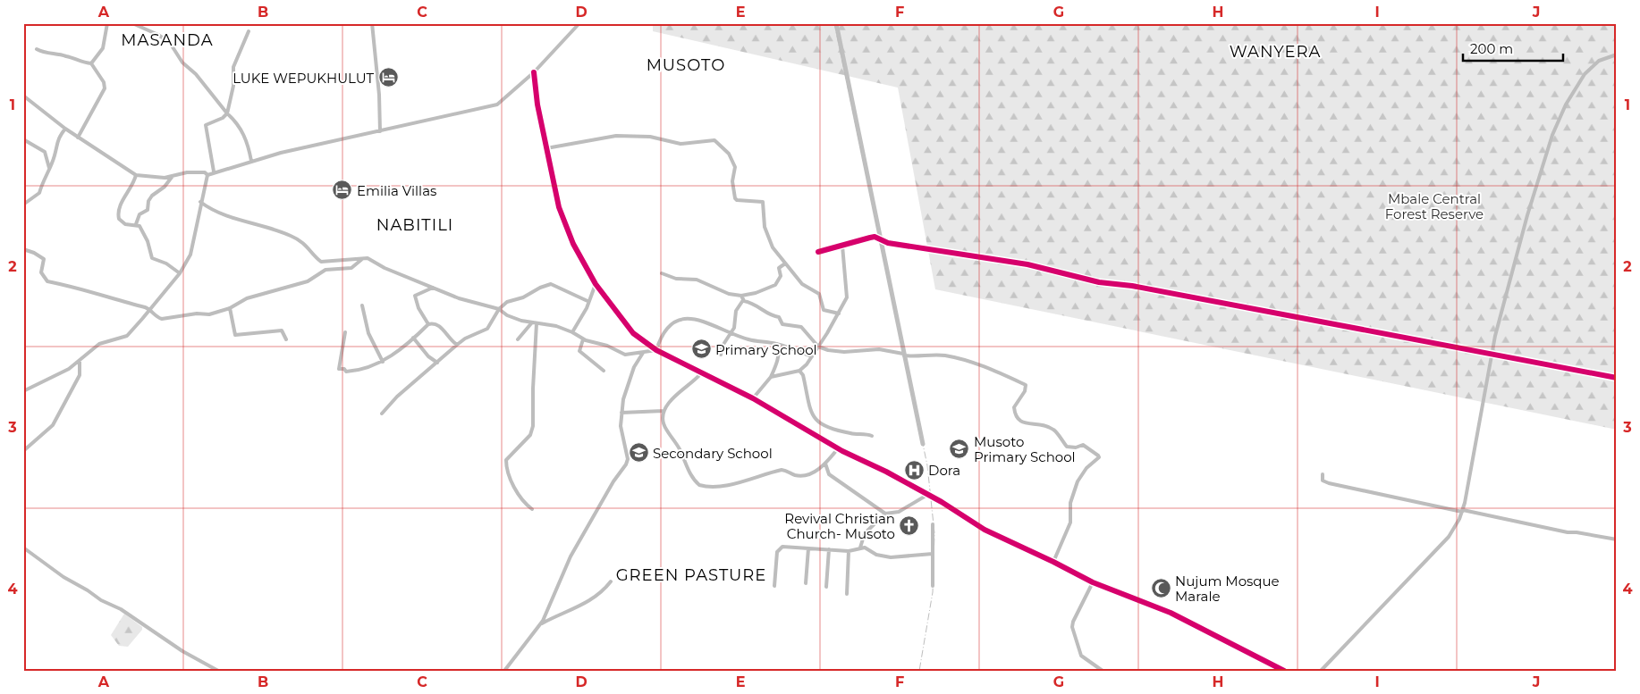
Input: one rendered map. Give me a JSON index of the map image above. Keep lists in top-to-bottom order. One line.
{"districts":["MASANDA","WANYERA","MUSOTO","NABITILI","GREEN PASTURE"],"parks":["Mbale Central Forest Reserve"],"places":{"hotel":["LUKE WEPUKHULUT","Emilia Villas"],"school or university":["Primary School","Musoto Primary School","Secondary School"],"hospital":["Dora"],"church":["Revival Christian Church- Musoto"],"mosque":["Nujum Mosque Marale"]},"scale_bar":"200 m","grid":{"columns":["A","B","C","D","E","F","G","H","I","J"],"rows":["1","2","3","4"]}}
